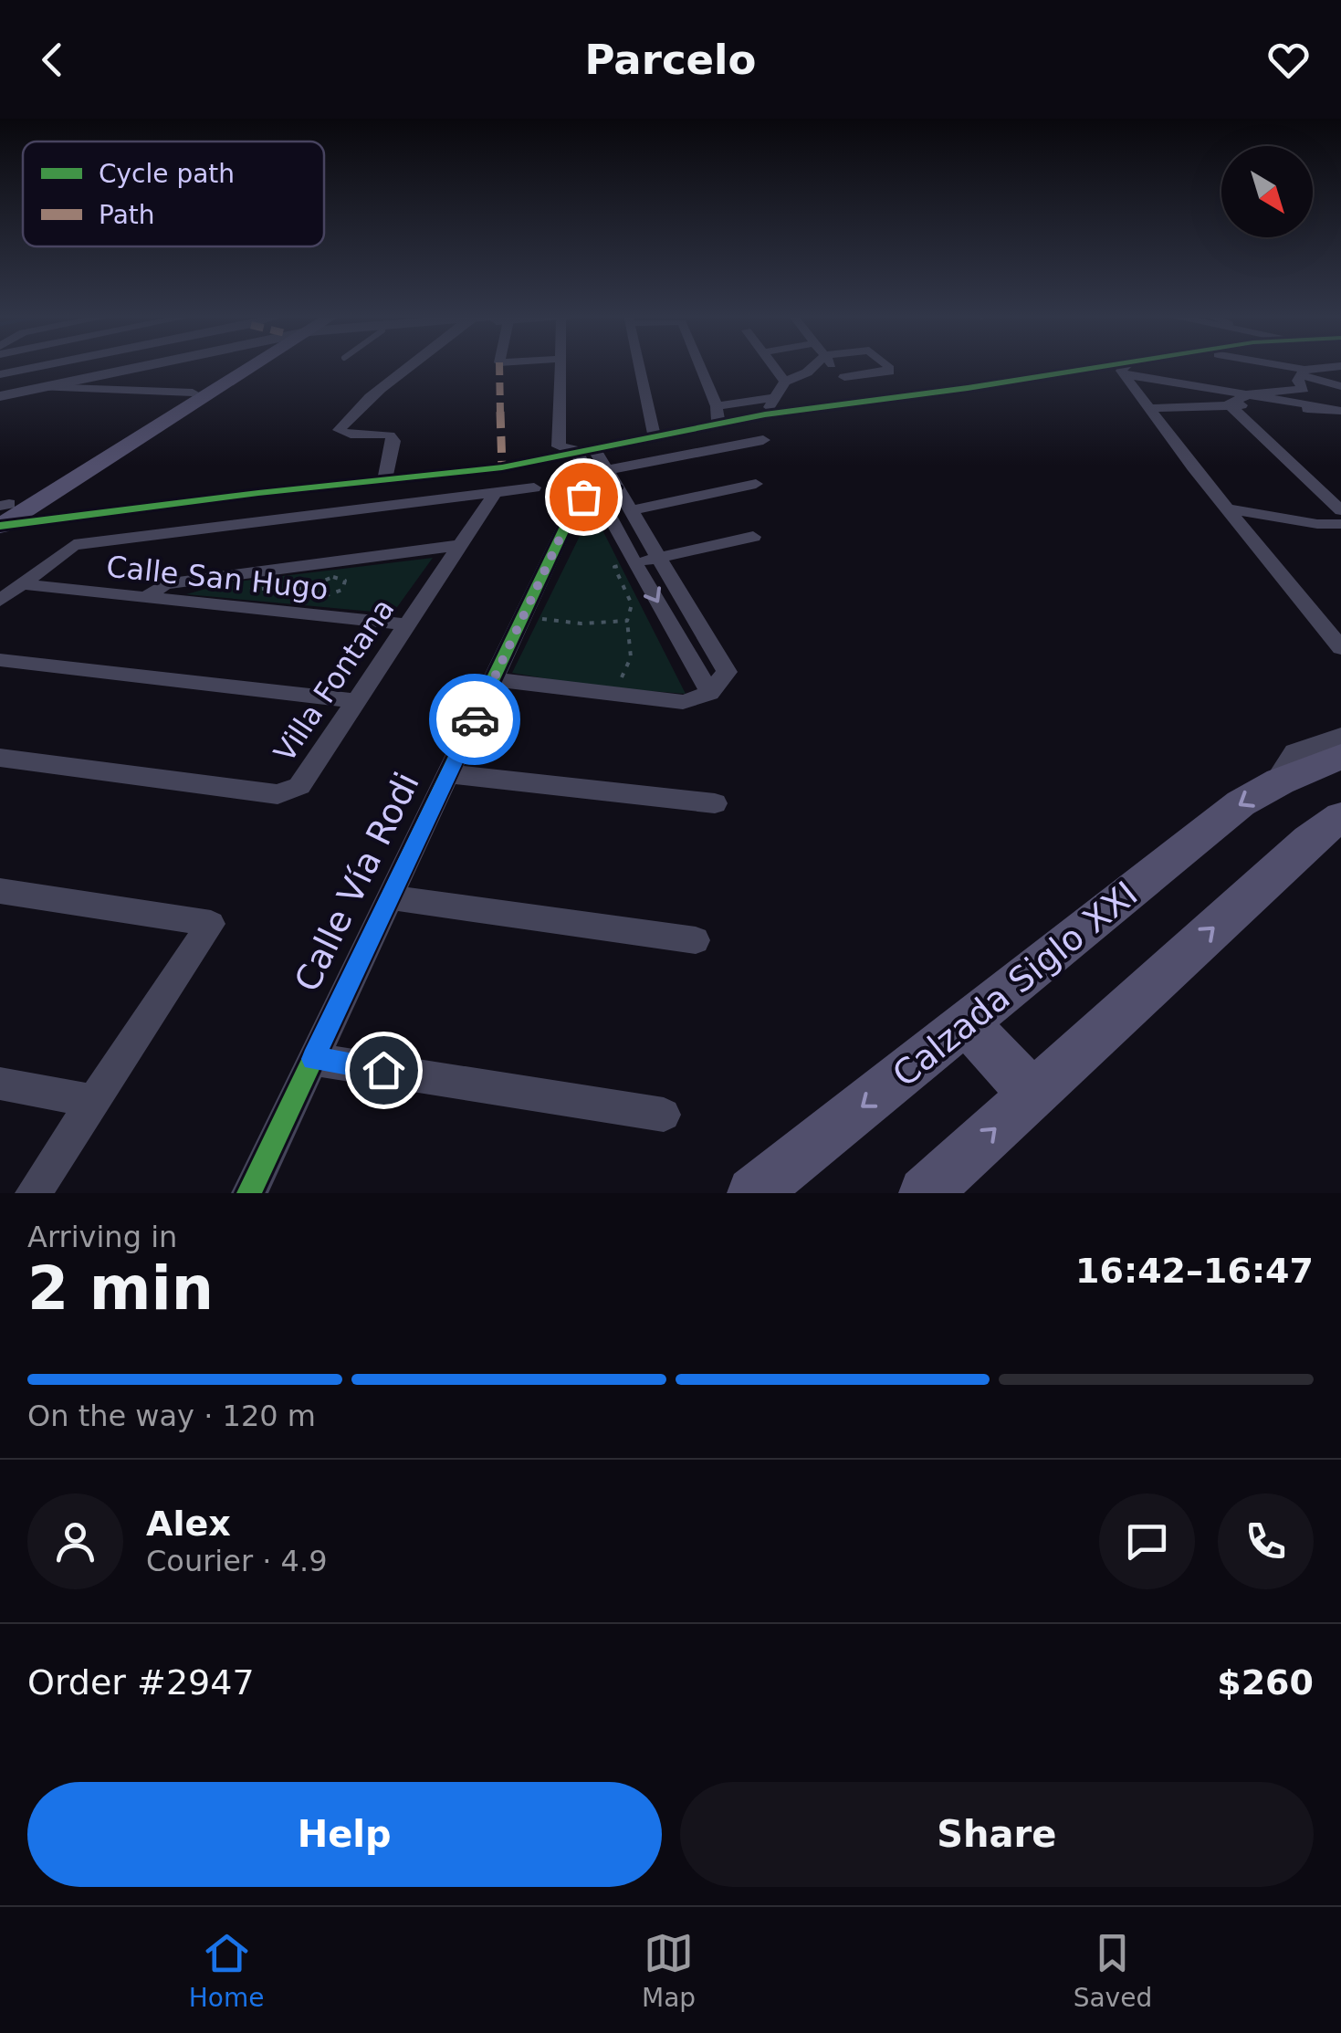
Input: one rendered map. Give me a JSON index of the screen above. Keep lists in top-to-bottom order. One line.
{"streets":{"main road":["Calzada Siglo XXI"],"street":["Calle San Hugo","Villa Fontana","Calle Vía Rodi"]},"crossings":[["Calle San Hugo","Villa Fontana"]],"one_way":["Calzada Siglo XXI"],"legend":["Cycle path","Path"],"north":"bottom right","page":{"header":"Parcelo","heading":["2 min","Arriving in","16:42–16:47"],"panel":["Alex","Courier · 4.9","Order #2947","$260"],"bar":"On the way · 120 m","buttons":["Help","Share"],"tabs":["Home","Map","Saved"]}}
